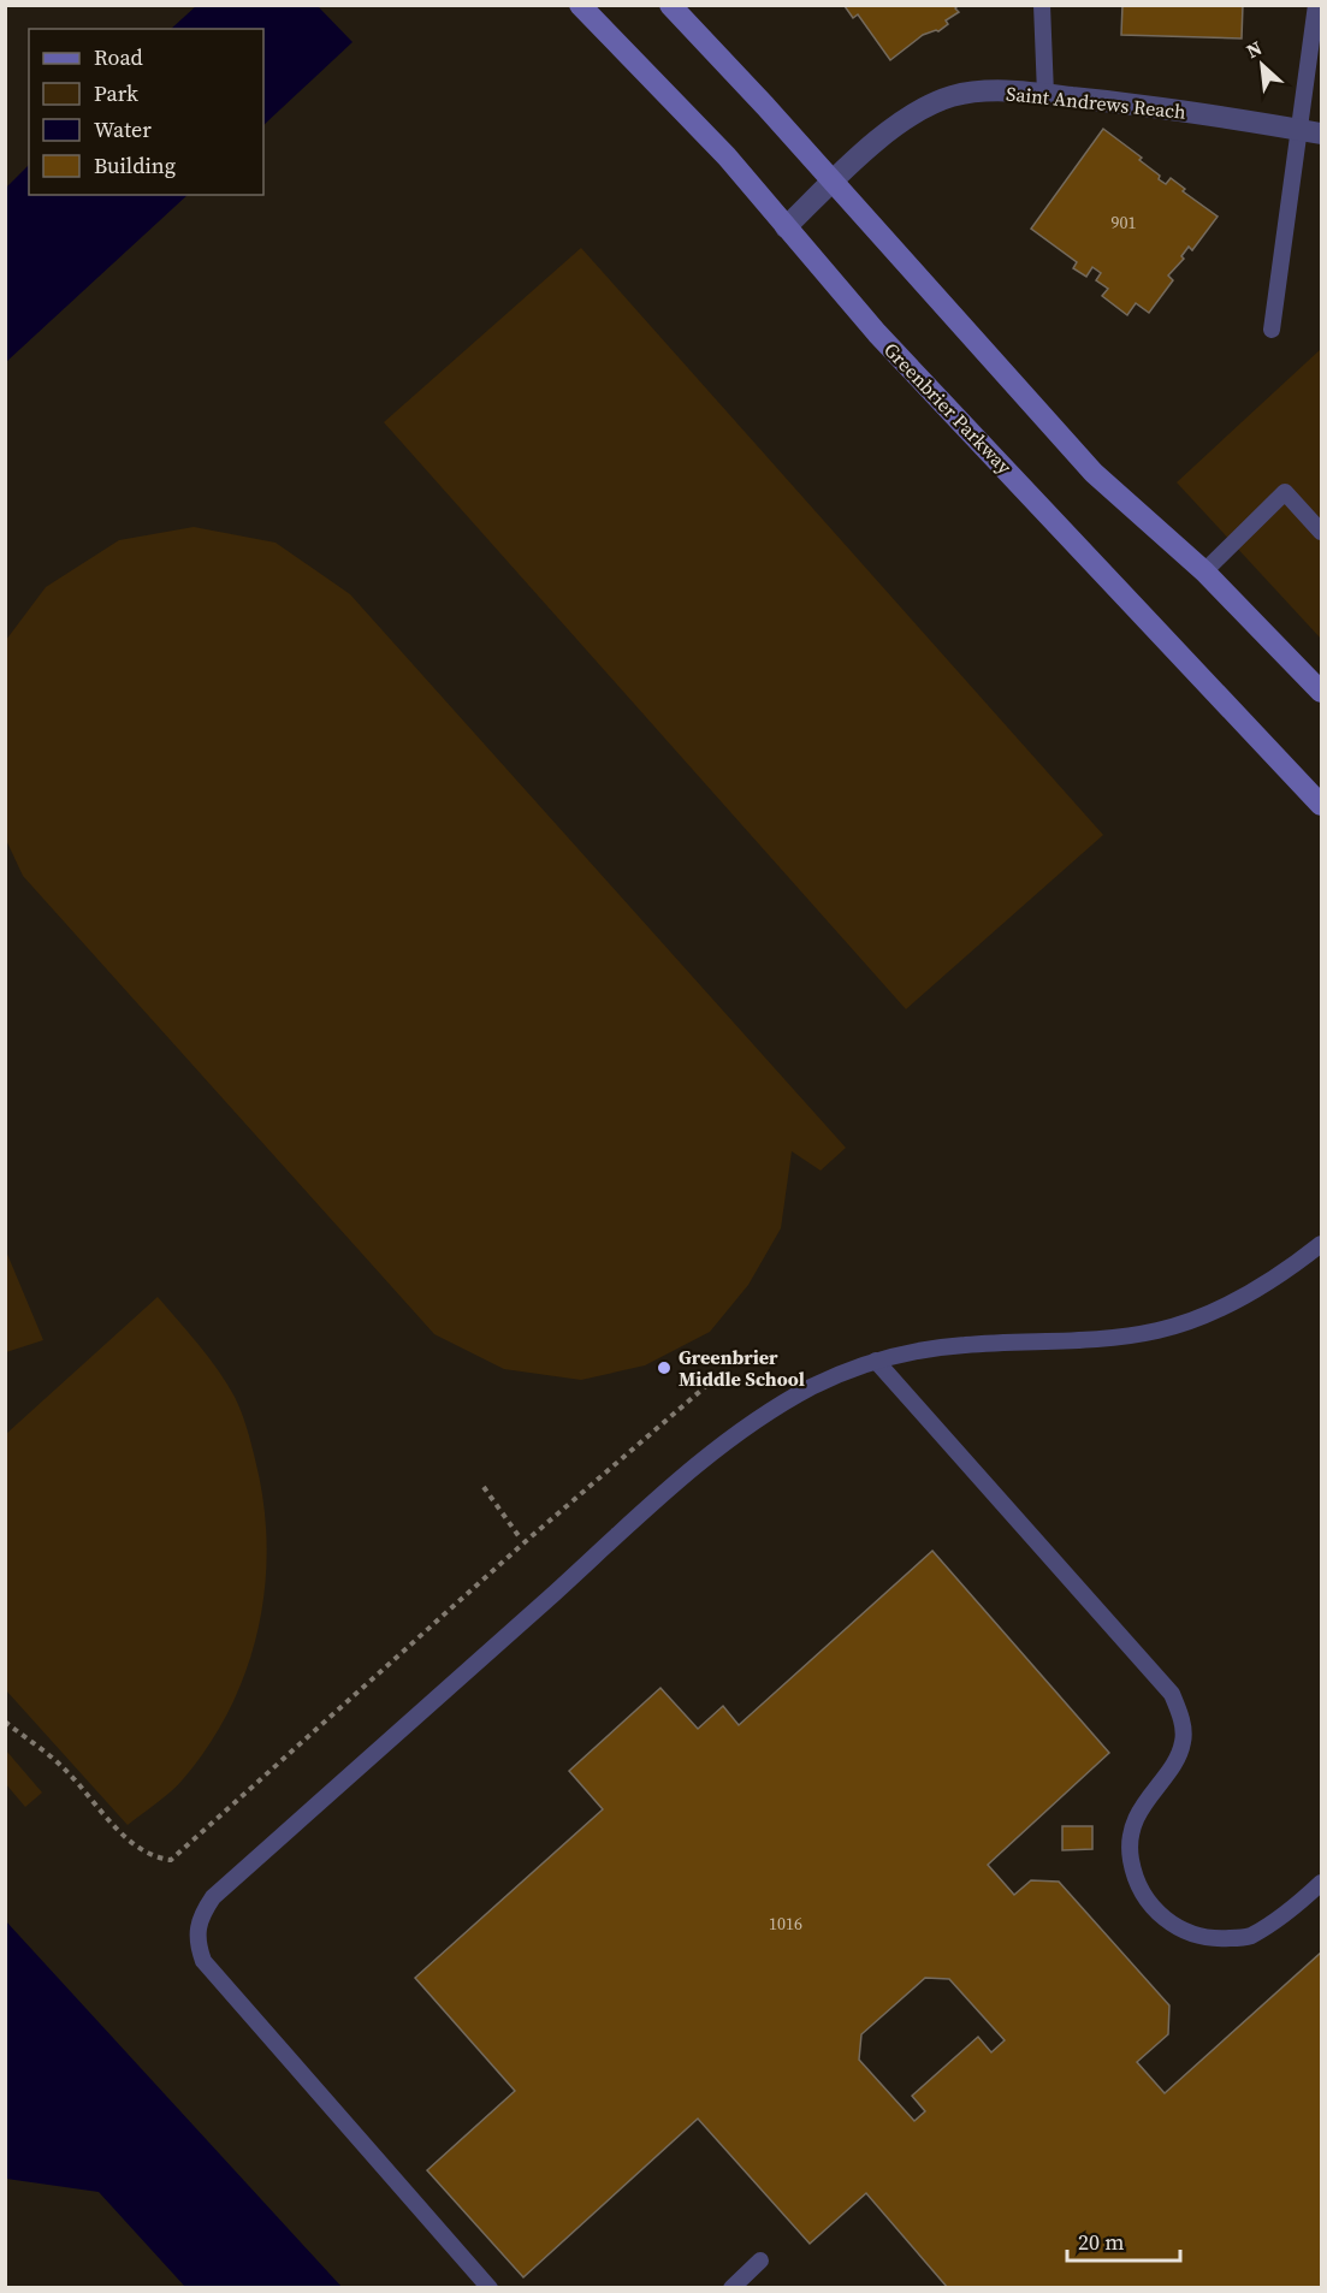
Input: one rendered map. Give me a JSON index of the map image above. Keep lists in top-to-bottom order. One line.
{"streets":{"main road":["Greenbrier Parkway"],"street":["Saint Andrews Reach"]},"crossings":[["Saint Andrews Reach","Greenbrier Parkway"]],"places":["Greenbrier Middle School"],"house_numbers":["901","1016"],"legend":["Road","Park","Water","Building"],"scale_bar":"20 m","north":"top left"}
